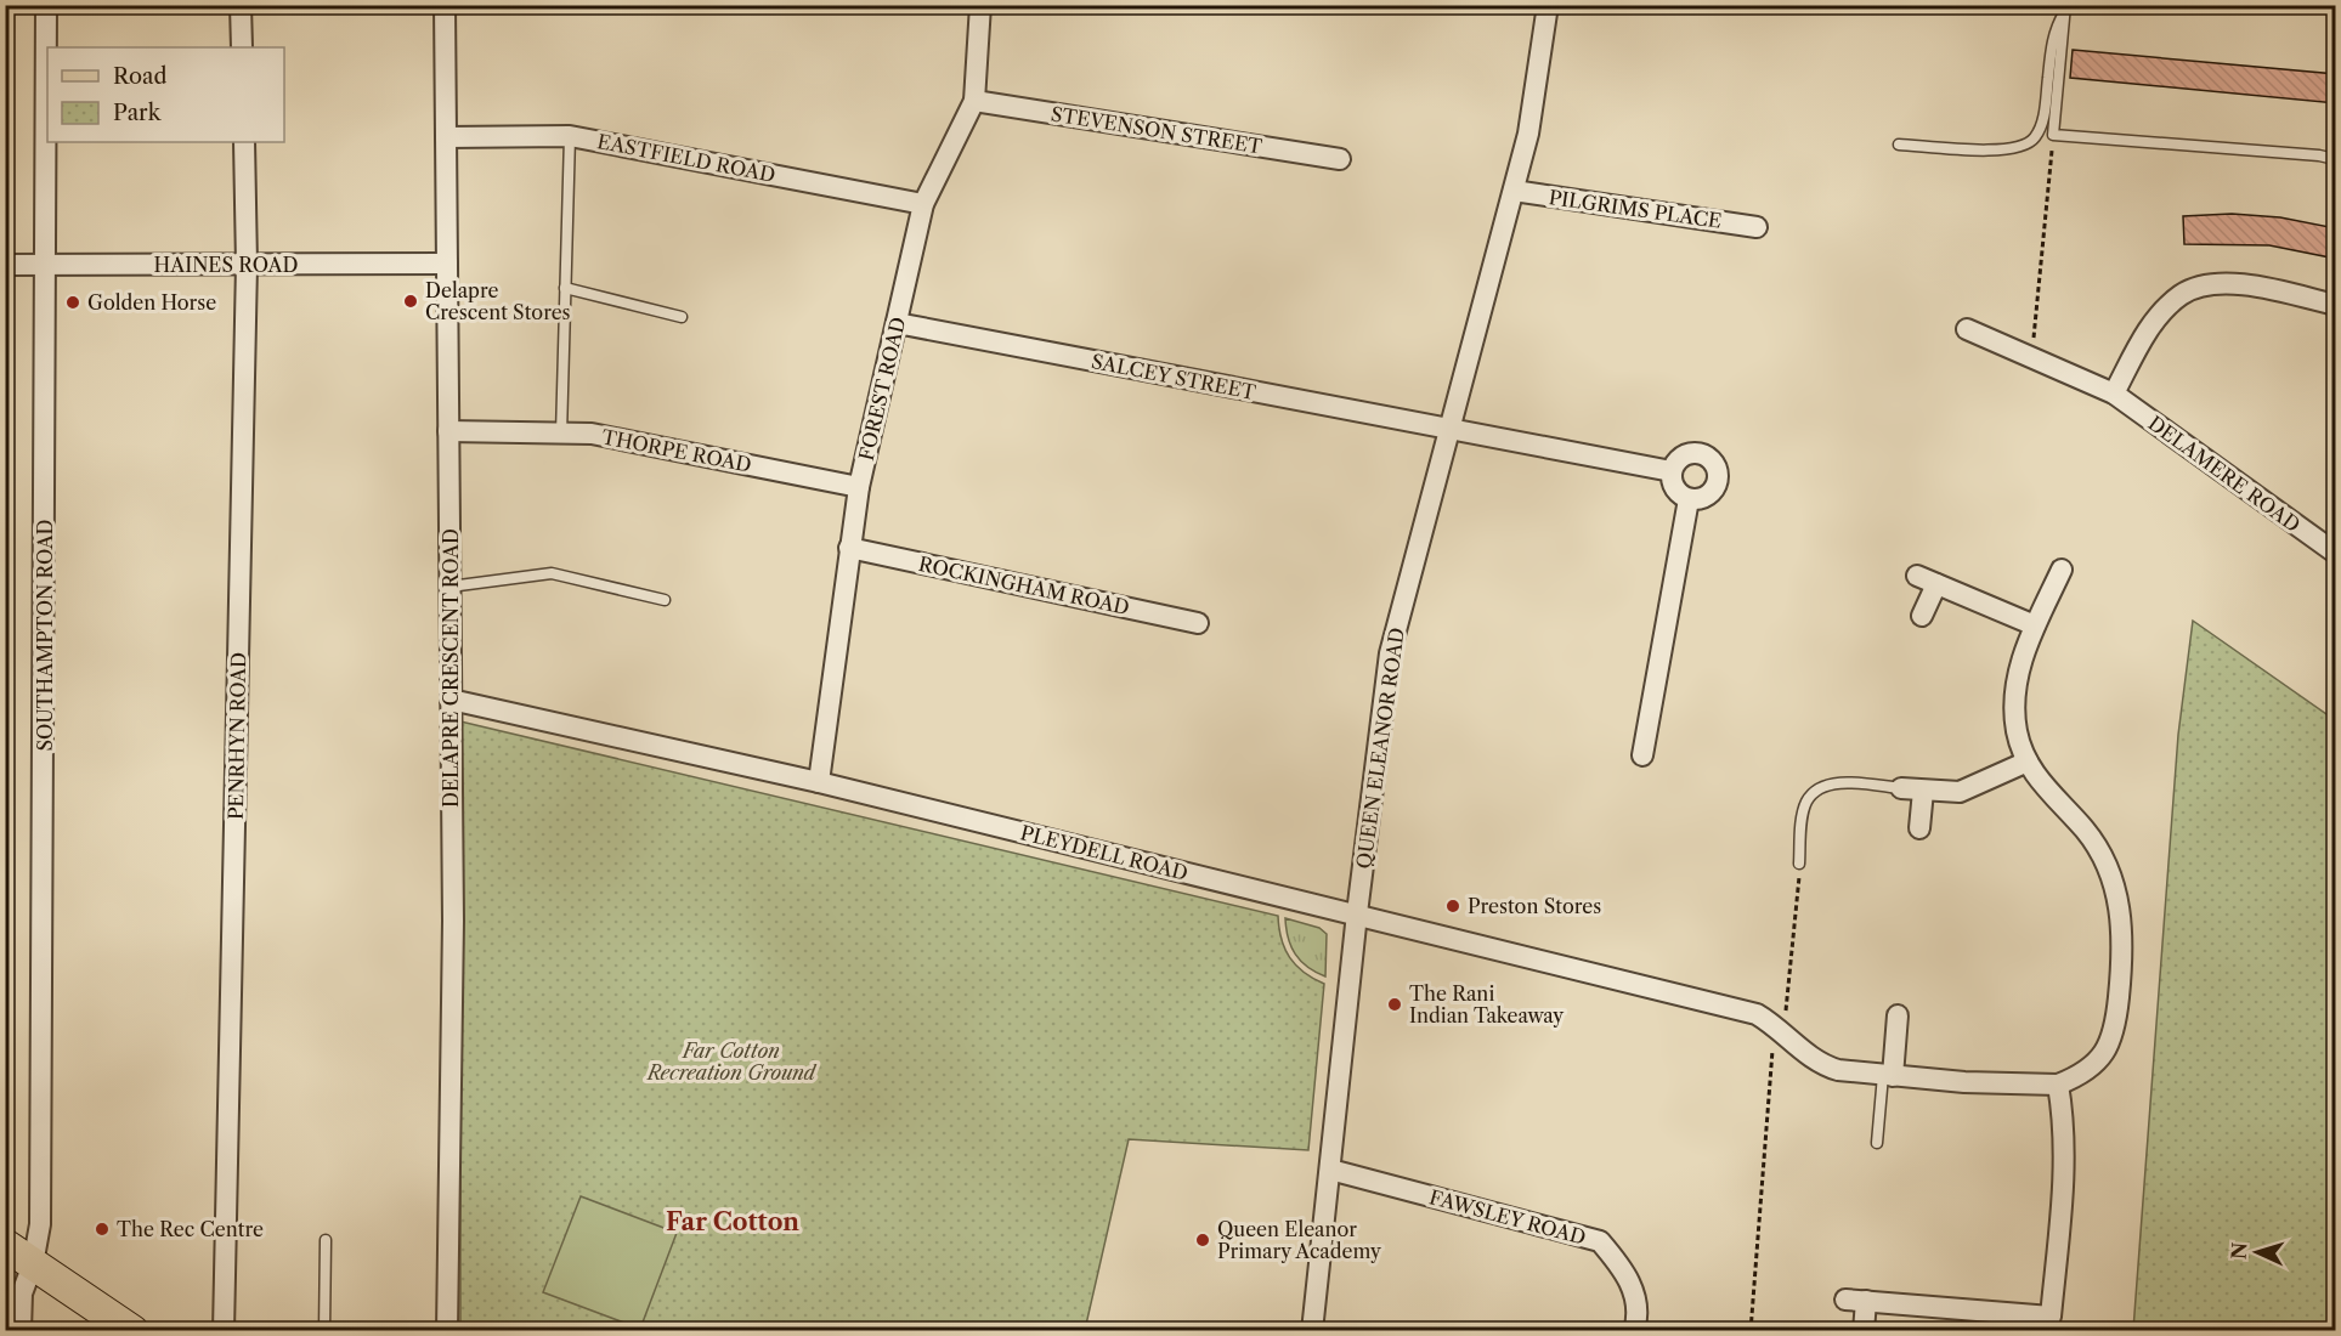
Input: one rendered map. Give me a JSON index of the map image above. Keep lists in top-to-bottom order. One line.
{"streets":{"street":["STEVENSON STREET","EASTFIELD ROAD","PILGRIMS PLACE","HAINES ROAD","SALCEY STREET","FOREST ROAD","THORPE ROAD","DELAMERE ROAD","ROCKINGHAM ROAD","SOUTHAMPTON ROAD","DELAPRE CRESCENT ROAD","PENRHYN ROAD","QUEEN ELEANOR ROAD","PLEYDELL ROAD","FAWSLEY ROAD"]},"crossings":[["STEVENSON STREET","FOREST ROAD"],["EASTFIELD ROAD","FOREST ROAD"],["EASTFIELD ROAD","DELAPRE CRESCENT ROAD"],["PILGRIMS PLACE","QUEEN ELEANOR ROAD"],["HAINES ROAD","SOUTHAMPTON ROAD"],["HAINES ROAD","DELAPRE CRESCENT ROAD"],["HAINES ROAD","PENRHYN ROAD"],["SALCEY STREET","FOREST ROAD"],["SALCEY STREET","QUEEN ELEANOR ROAD"],["FOREST ROAD","THORPE ROAD"],["FOREST ROAD","ROCKINGHAM ROAD"],["FOREST ROAD","PLEYDELL ROAD"],["THORPE ROAD","DELAPRE CRESCENT ROAD"],["DELAPRE CRESCENT ROAD","PLEYDELL ROAD"],["QUEEN ELEANOR ROAD","PLEYDELL ROAD"],["QUEEN ELEANOR ROAD","FAWSLEY ROAD"]],"districts":["Far Cotton"],"parks":["Far Cotton Recreation Ground"],"places":["Delapre Crescent Stores","Golden Horse","Preston Stores","The Rani Indian Takeaway","The Rec Centre","Queen Eleanor Primary Academy"],"legend":["Road","Park"],"north":"left"}
